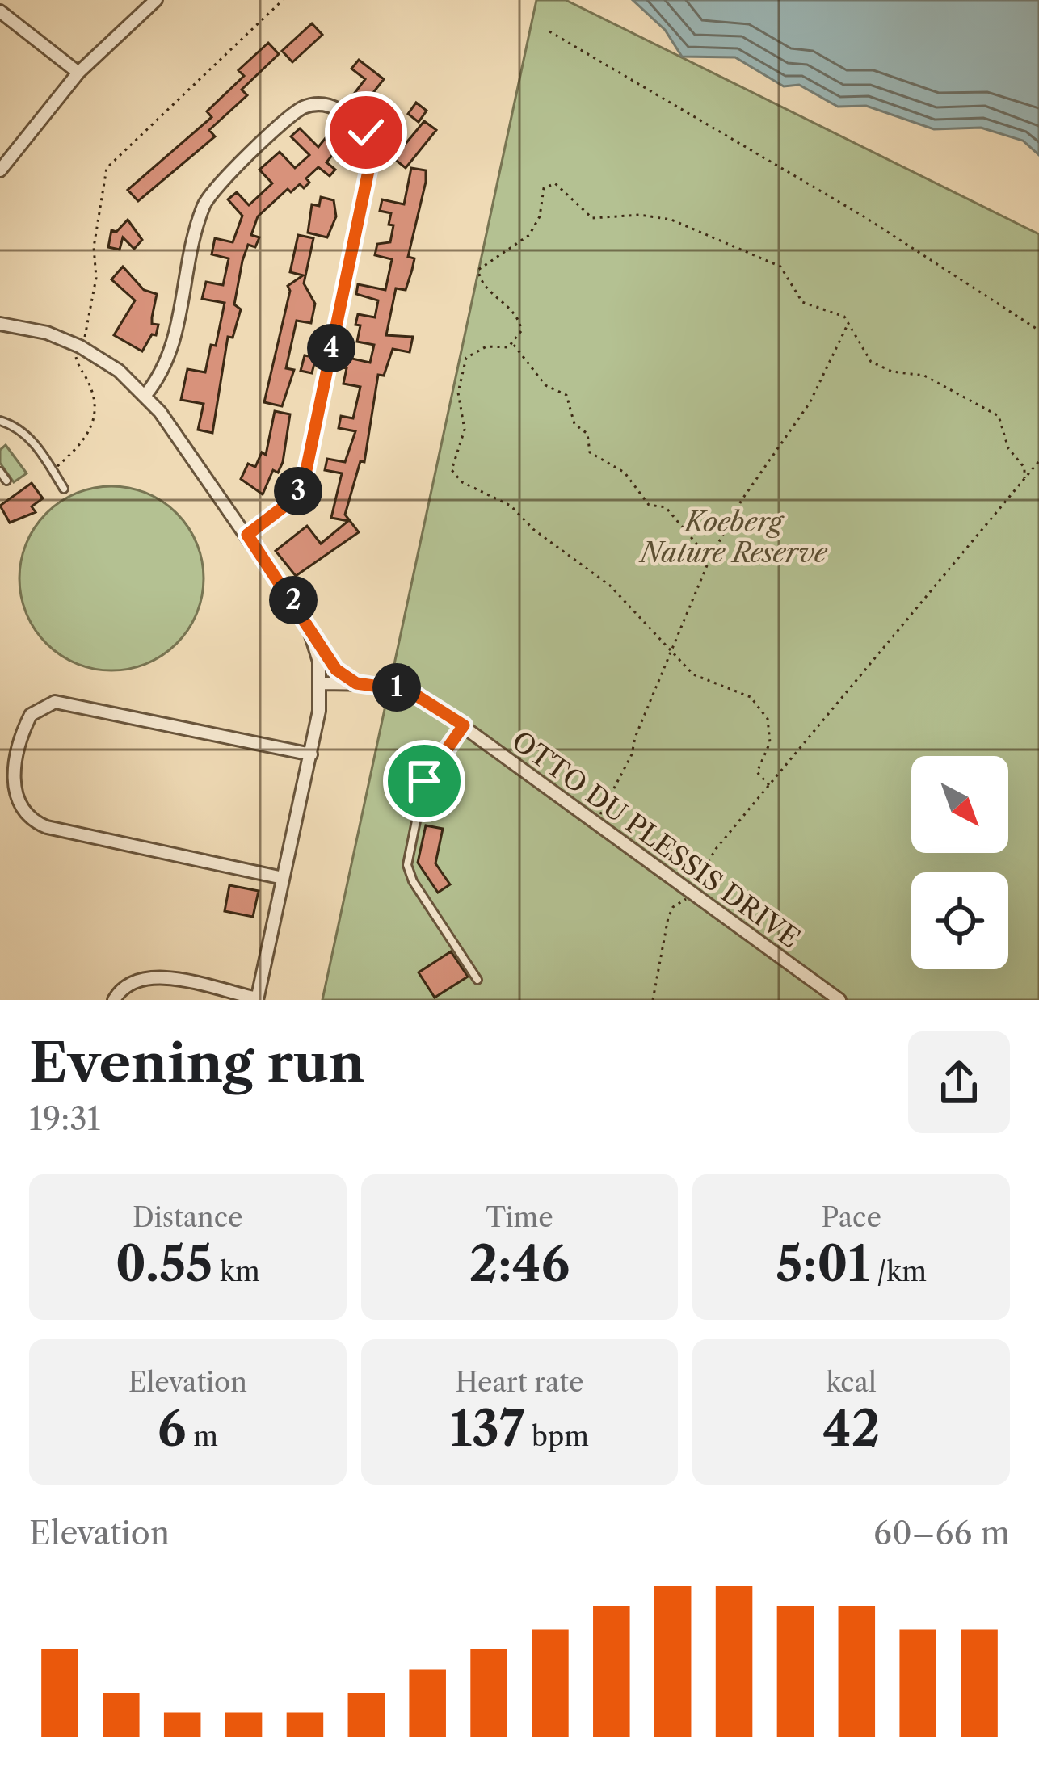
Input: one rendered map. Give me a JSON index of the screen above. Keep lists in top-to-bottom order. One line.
{"streets":{"street":["OTTO DU PLESSIS DRIVE"]},"parks":["Koeberg Nature Reserve"],"north":"bottom right","page":{"pins":["4","3","2","1"],"heading":["Evening run","19:31"],"stats":[["Distance","0.55 km"],["Time","2:46"],["Pace","5:01 /km"],["Elevation","6 m"],["Heart rate","137 bpm"],["kcal","42"]],"chart":["Elevation","60–66 m"]}}
